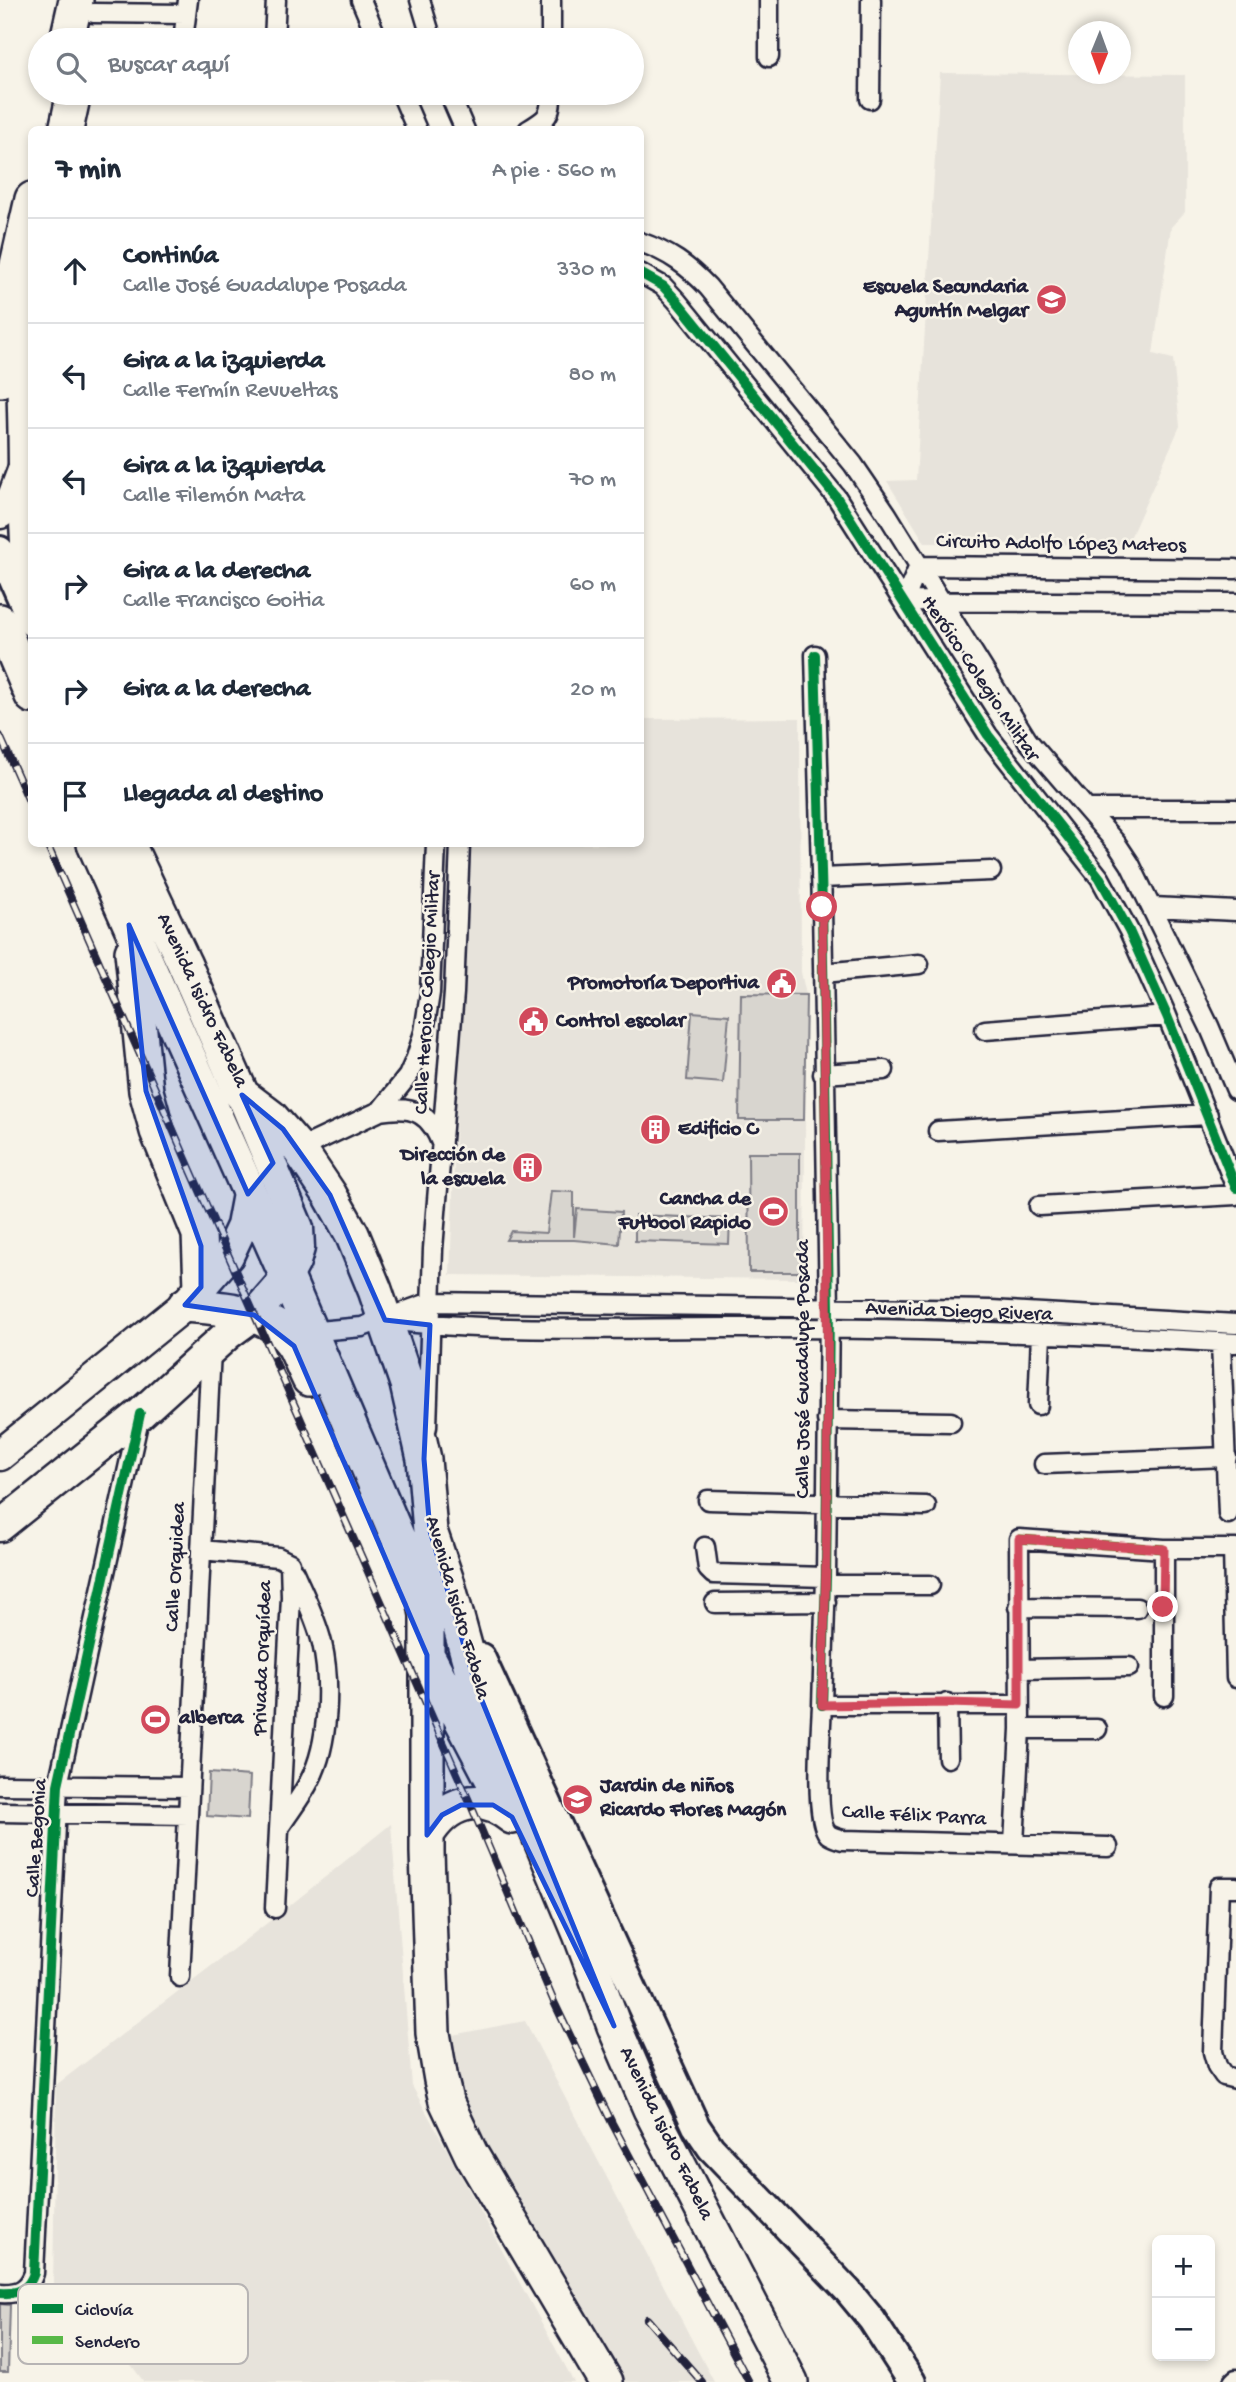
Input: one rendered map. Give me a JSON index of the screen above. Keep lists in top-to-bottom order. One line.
{"streets":{"highway":["Avenida Isidro Fabela"],"street":["Circuito Adolfo López Mateos","Heróico Colegio Militar","Calle Heroico Colegio Militar","Avenida Diego Rivera","Calle José Guadalupe Posada","Calle Orquidea","Privada Orquídea","Calle Félix Parra","Calle Begonia"]},"crossings":[["Circuito Adolfo López Mateos","Heróico Colegio Militar"],["Calle Heroico Colegio Militar","Avenida Isidro Fabela"],["Calle Heroico Colegio Militar","Avenida Diego Rivera"],["Avenida Isidro Fabela","Avenida Diego Rivera"],["Avenida Diego Rivera","Calle José Guadalupe Posada"],["Calle José Guadalupe Posada","Calle Félix Parra"]],"places":{"school or university":["Escuela Secundaria Aguntín Melgar","Jardin de niños Ricardo Flores Magón"],"public building":["Promotoría Deportiva","Control escolar"],"building":["Edificio C","Dirección de la escuela"],"sports":["Cancha de Futbool Rapido","alberca"]},"legend":["Ciclovía","Sendero"],"north":"bottom","page":{"search":"Buscar aquí","heading":["7 min","A pie · 560 m"],"list":[["Continúa","Calle José Guadalupe Posada","330 m"],["Gira a la izquierda","Calle Fermín Revueltas","80 m"],["Gira a la izquierda","Calle Filemón Mata","70 m"],["Gira a la derecha","Calle Francisco Goitia","60 m"],["Gira a la derecha","20 m"],"Llegada al destino"],"map_buttons":["+","−"]}}
